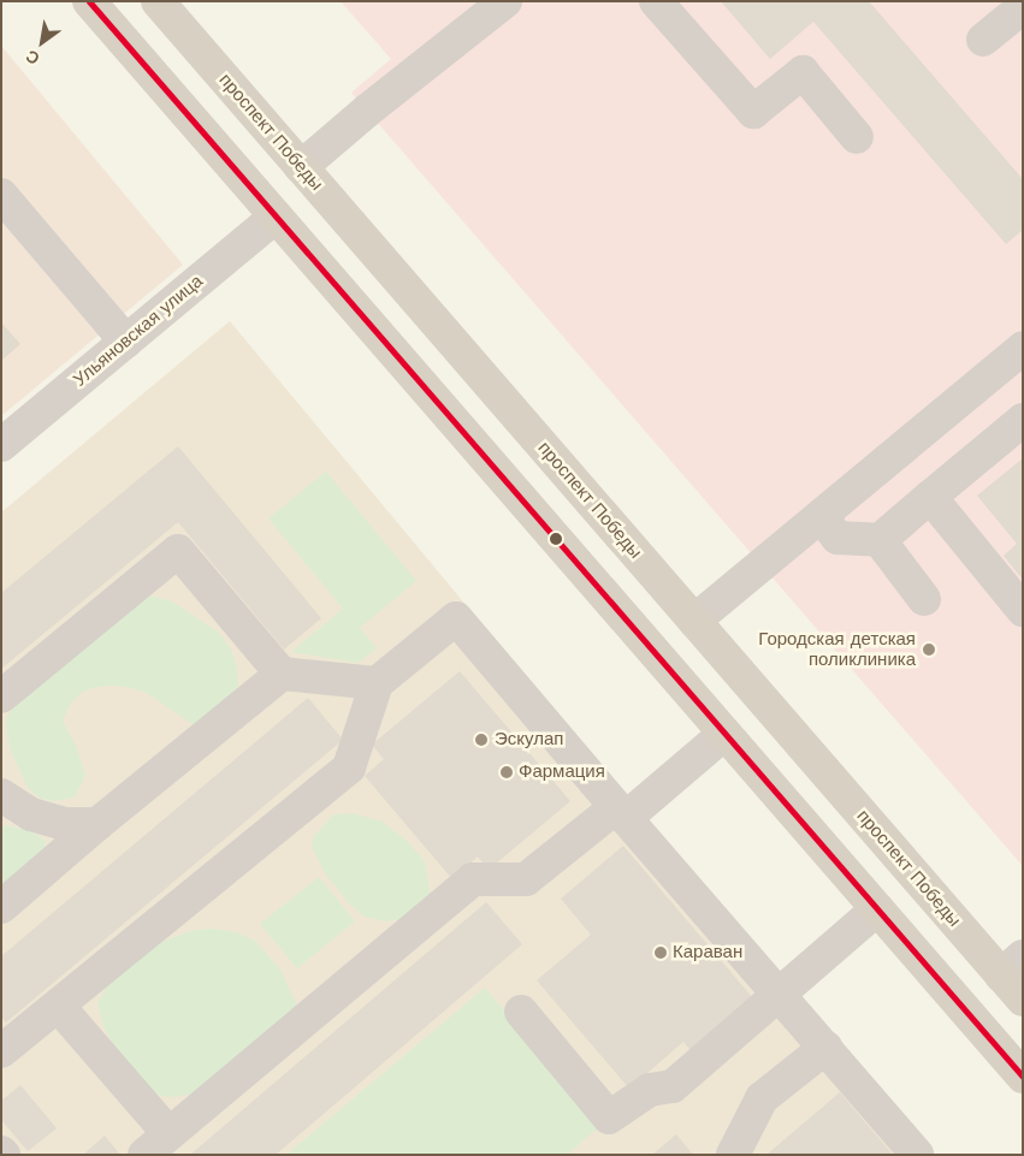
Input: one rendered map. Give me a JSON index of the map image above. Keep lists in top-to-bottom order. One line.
{"streets":{"main road":["проспект Победы"],"street":["Ульяновская улица"]},"places":["Городская детская поликлиника","Эскулап","Фармация","Караван"],"north":"bottom left"}
